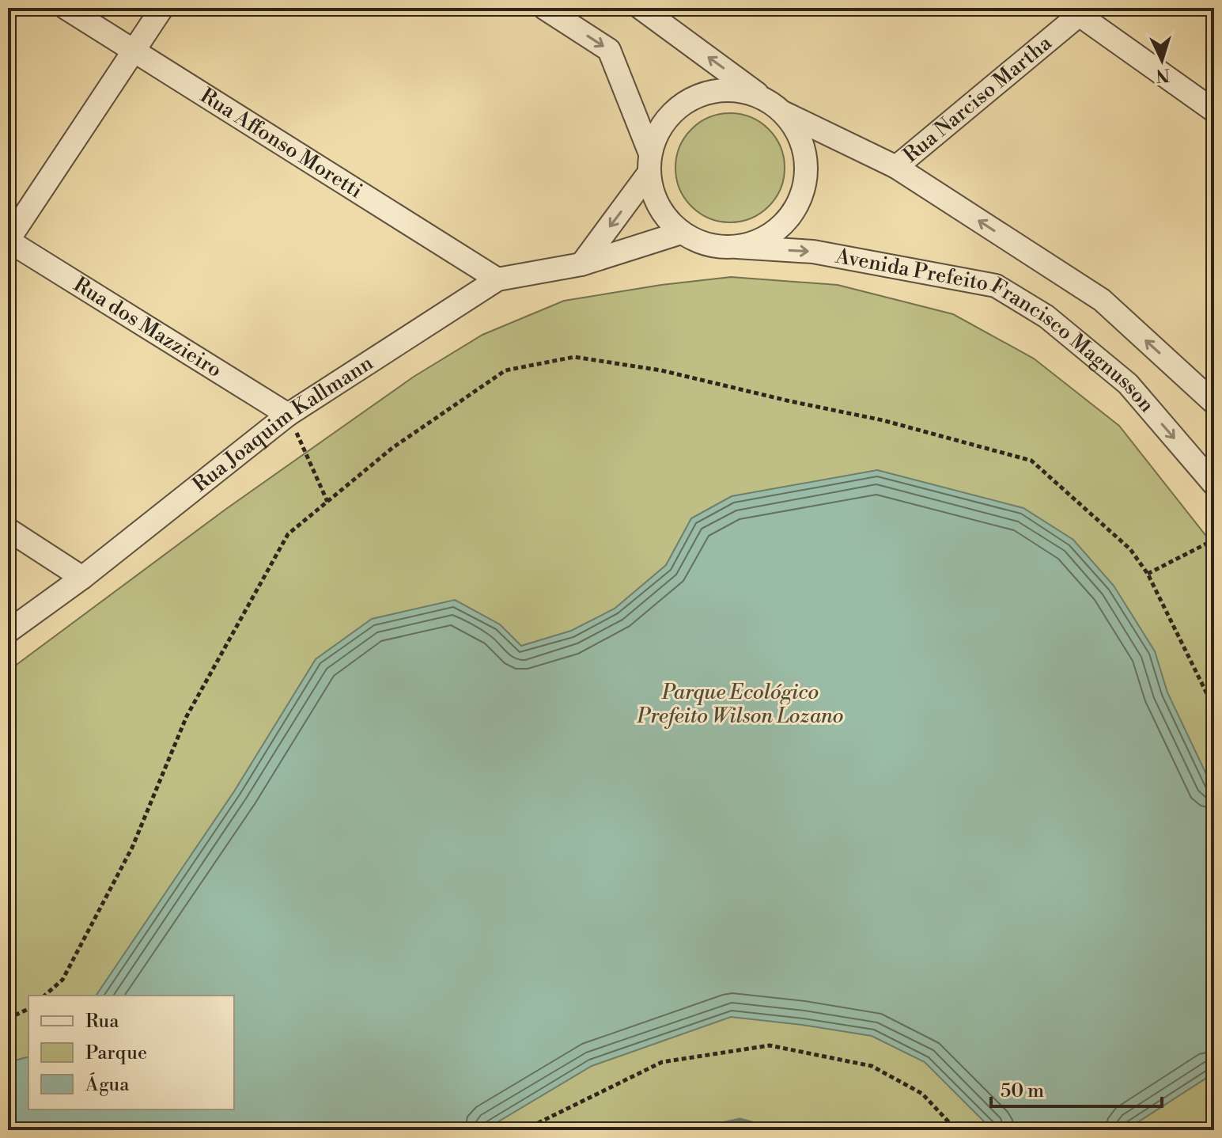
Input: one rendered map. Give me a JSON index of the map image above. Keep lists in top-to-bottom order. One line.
{"streets":{"street":["Rua Narciso Martha","Rua Affonso Moretti","Rua dos Mazzieiro","Avenida Prefeito Francisco Magnusson","Rua Joaquim Kallmann"]},"crossings":[["Rua Affonso Moretti","Rua Joaquim Kallmann"],["Rua dos Mazzieiro","Rua Joaquim Kallmann"],["Avenida Prefeito Francisco Magnusson","Rua Joaquim Kallmann"]],"parks":["Parque Ecológico Prefeito Wilson Lozano"],"legend":["Rua","Parque","Água"],"scale_bar":"50 m","north":"bottom"}
